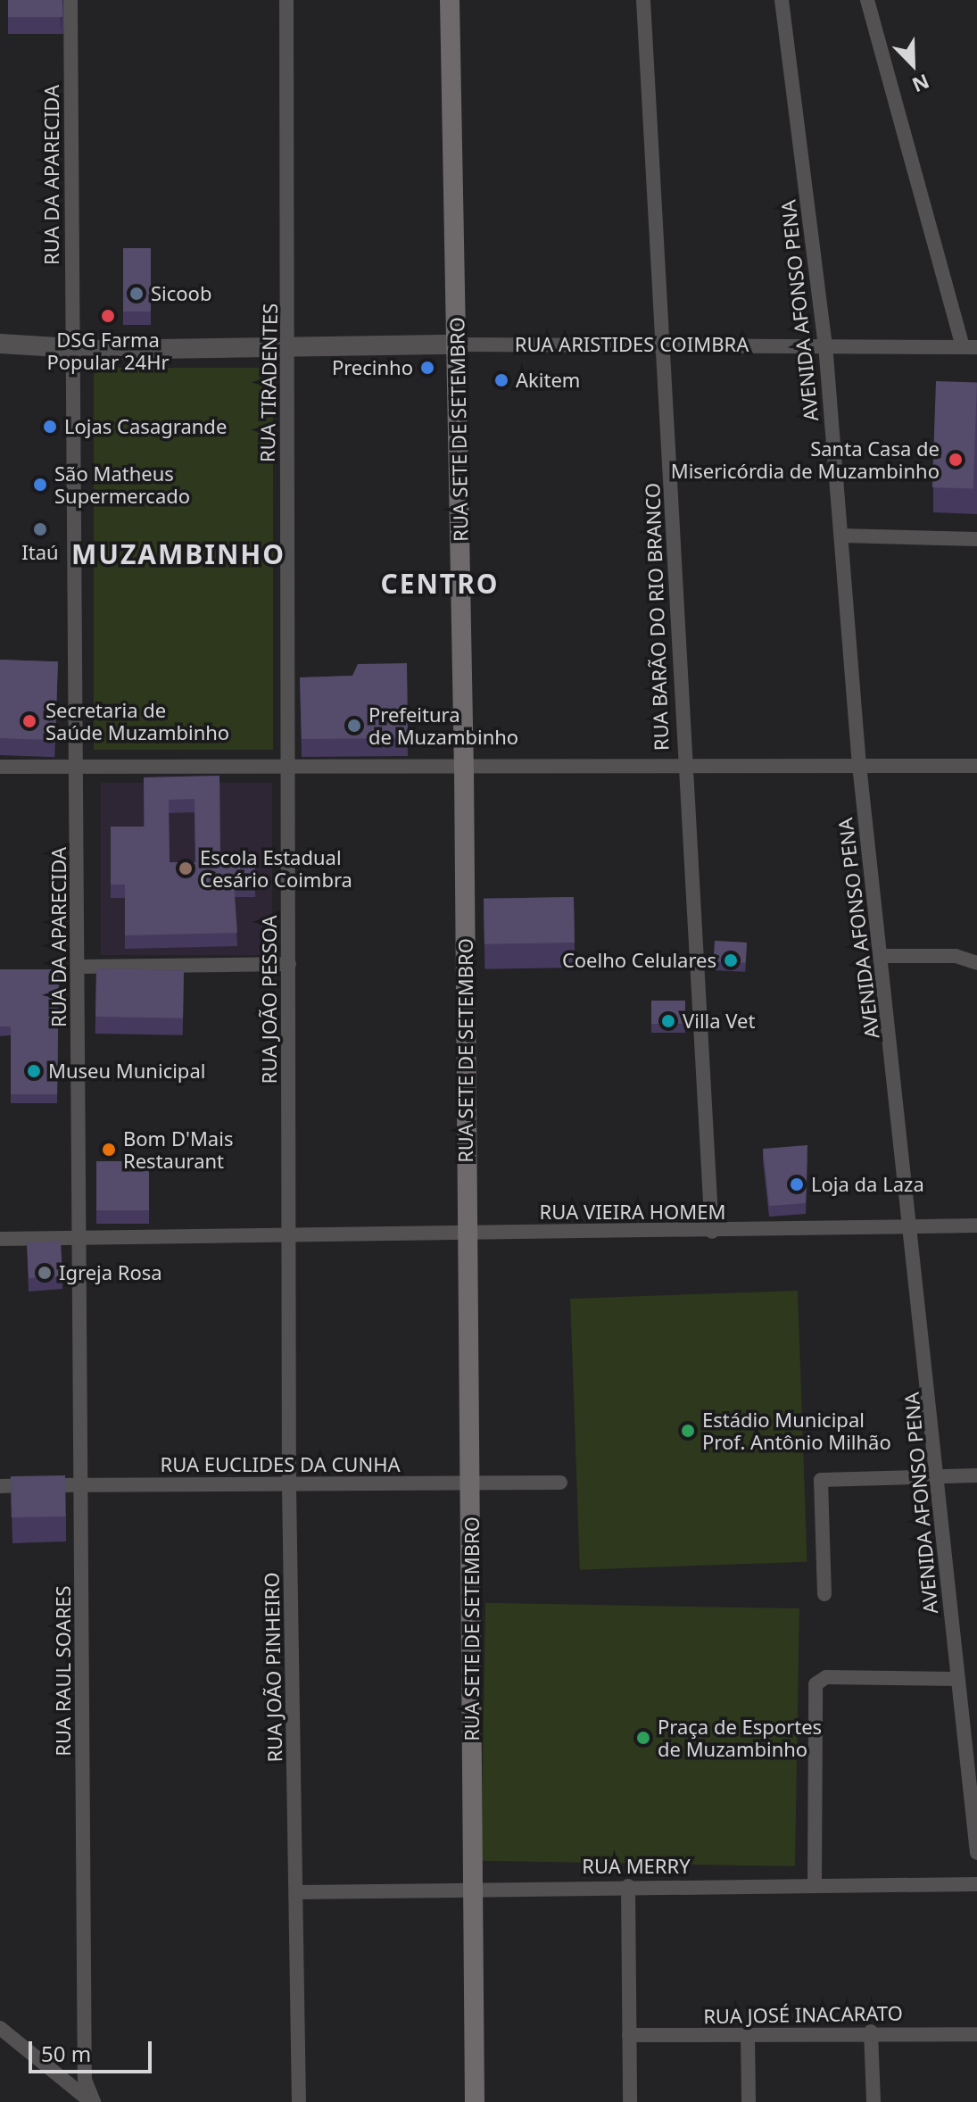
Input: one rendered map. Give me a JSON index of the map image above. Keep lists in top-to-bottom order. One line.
{"streets":{"main road":["RUA SETE DE SETEMBRO"],"street":["RUA DA APARECIDA","AVENIDA AFONSO PENA","RUA ARISTIDES COIMBRA","RUA TIRADENTES","RUA BARÃO DO RIO BRANCO","RUA JOÃO PESSOA","RUA VIEIRA HOMEM","RUA EUCLIDES DA CUNHA","RUA JOÃO PINHEIRO","RUA RAUL SOARES","RUA MERRY","RUA JOSÉ INACARATO"]},"crossings":[["RUA DA APARECIDA","RUA ARISTIDES COIMBRA"],["RUA DA APARECIDA","RUA VIEIRA HOMEM"],["RUA DA APARECIDA","RUA RAUL SOARES"],["AVENIDA AFONSO PENA","RUA ARISTIDES COIMBRA"],["AVENIDA AFONSO PENA","RUA VIEIRA HOMEM"],["RUA ARISTIDES COIMBRA","RUA TIRADENTES"],["RUA ARISTIDES COIMBRA","RUA SETE DE SETEMBRO"],["RUA ARISTIDES COIMBRA","RUA BARÃO DO RIO BRANCO"],["RUA TIRADENTES","RUA JOÃO PESSOA"],["RUA SETE DE SETEMBRO","RUA VIEIRA HOMEM"],["RUA SETE DE SETEMBRO","RUA EUCLIDES DA CUNHA"],["RUA SETE DE SETEMBRO","RUA MERRY"],["RUA BARÃO DO RIO BRANCO","RUA VIEIRA HOMEM"],["RUA JOÃO PESSOA","RUA VIEIRA HOMEM"],["RUA JOÃO PESSOA","RUA JOÃO PINHEIRO"],["RUA VIEIRA HOMEM","RUA JOÃO PINHEIRO"],["RUA VIEIRA HOMEM","RUA RAUL SOARES"],["RUA EUCLIDES DA CUNHA","RUA JOÃO PINHEIRO"],["RUA EUCLIDES DA CUNHA","RUA RAUL SOARES"],["RUA JOÃO PINHEIRO","RUA MERRY"]],"districts":["MUZAMBINHO","CENTRO"],"places":["Sicoob","DSG Farma Popular 24Hr","Precinho","Akitem","Lojas Casagrande","Santa Casa de Misericórdia de Muzambinho","São Matheus Supermercado","Itaú","Secretaria de Saúde Muzambinho","Prefeitura de Muzambinho","Escola Estadual Cesário Coimbra","Coelho Celulares","Villa Vet","Museu Municipal","Bom D'Mais Restaurant","Loja da Laza","Igreja Rosa","Estádio Municipal Prof. Antônio Milhão","Praça de Esportes de Muzambinho"],"scale_bar":"50 m","north":"bottom right"}
